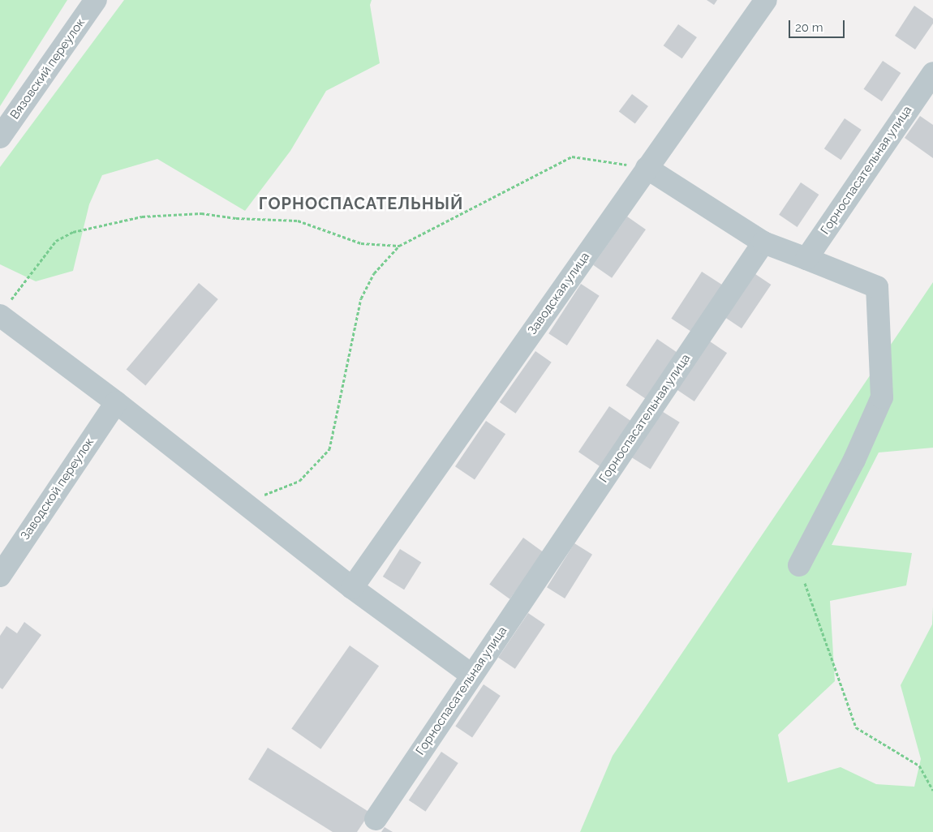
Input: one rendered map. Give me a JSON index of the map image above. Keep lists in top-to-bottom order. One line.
{"streets":{"street":["Вязовский переулок","Горноспасательная улица","Заводская улица","Заводской переулок"]},"districts":["ГОРНОСПАСАТЕЛЬНЫЙ"],"scale_bar":"20 m"}
